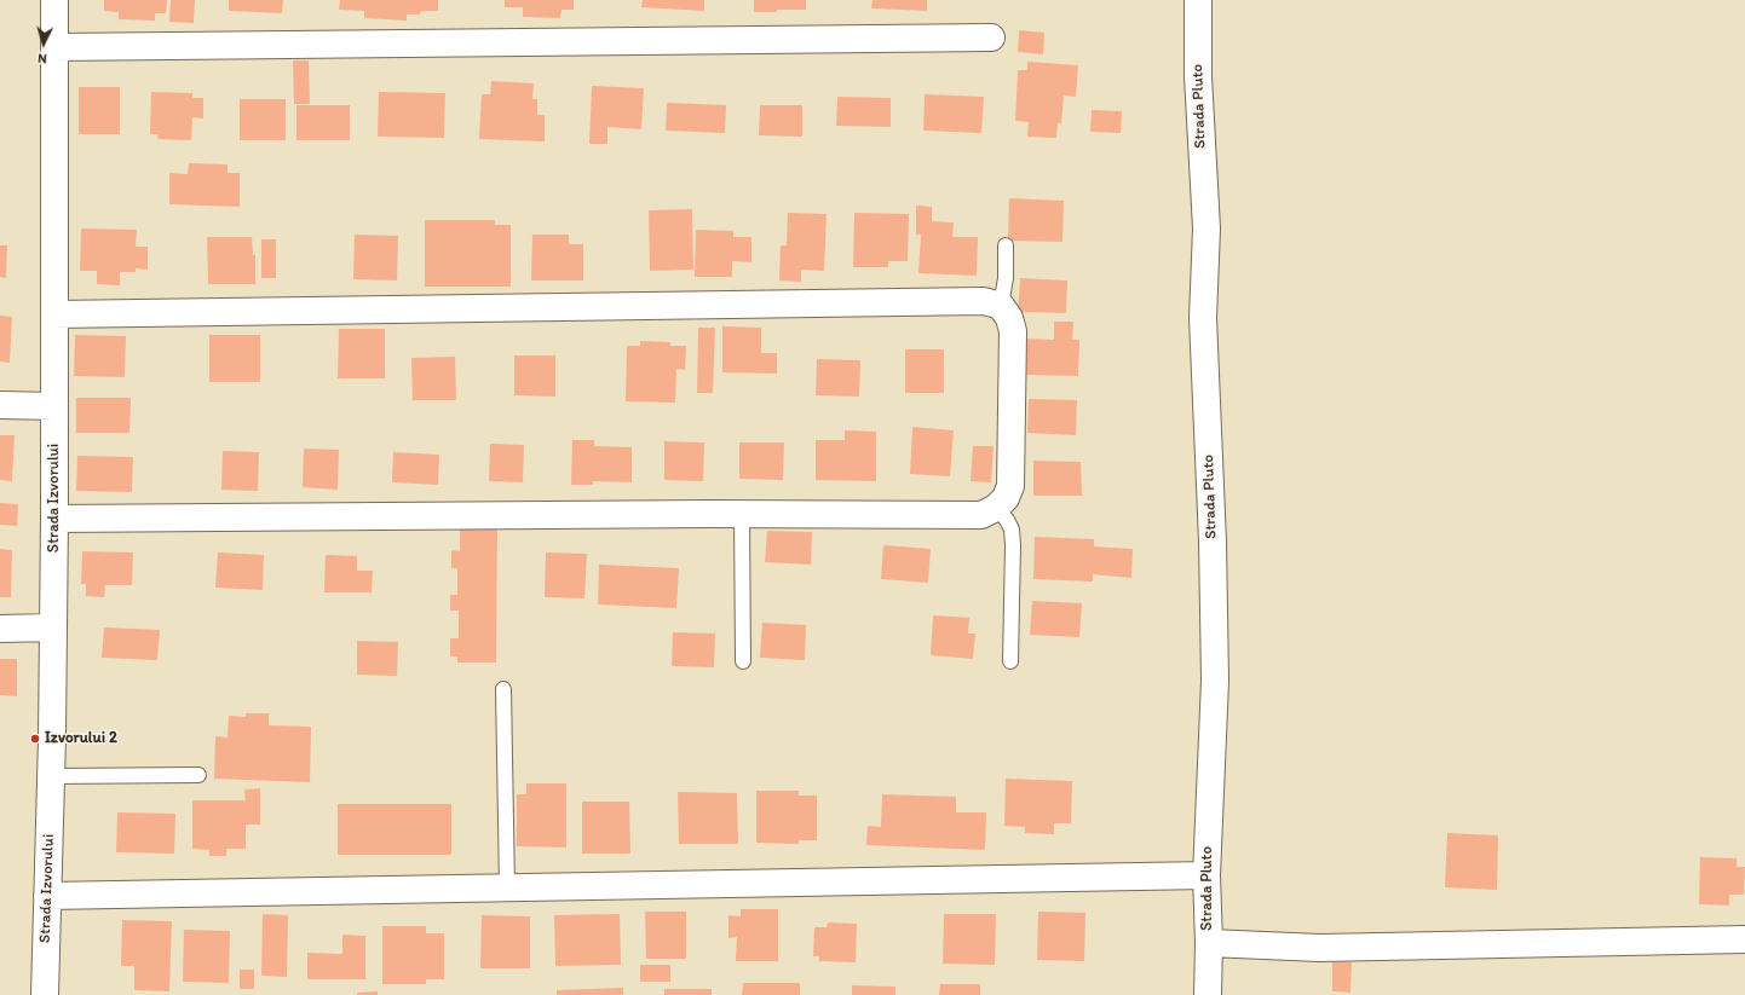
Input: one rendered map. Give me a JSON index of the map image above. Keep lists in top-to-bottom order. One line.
{"streets":{"street":["Strada Pluto","Strada Izvorului"]},"places":["Izvorului 2"],"north":"bottom"}
